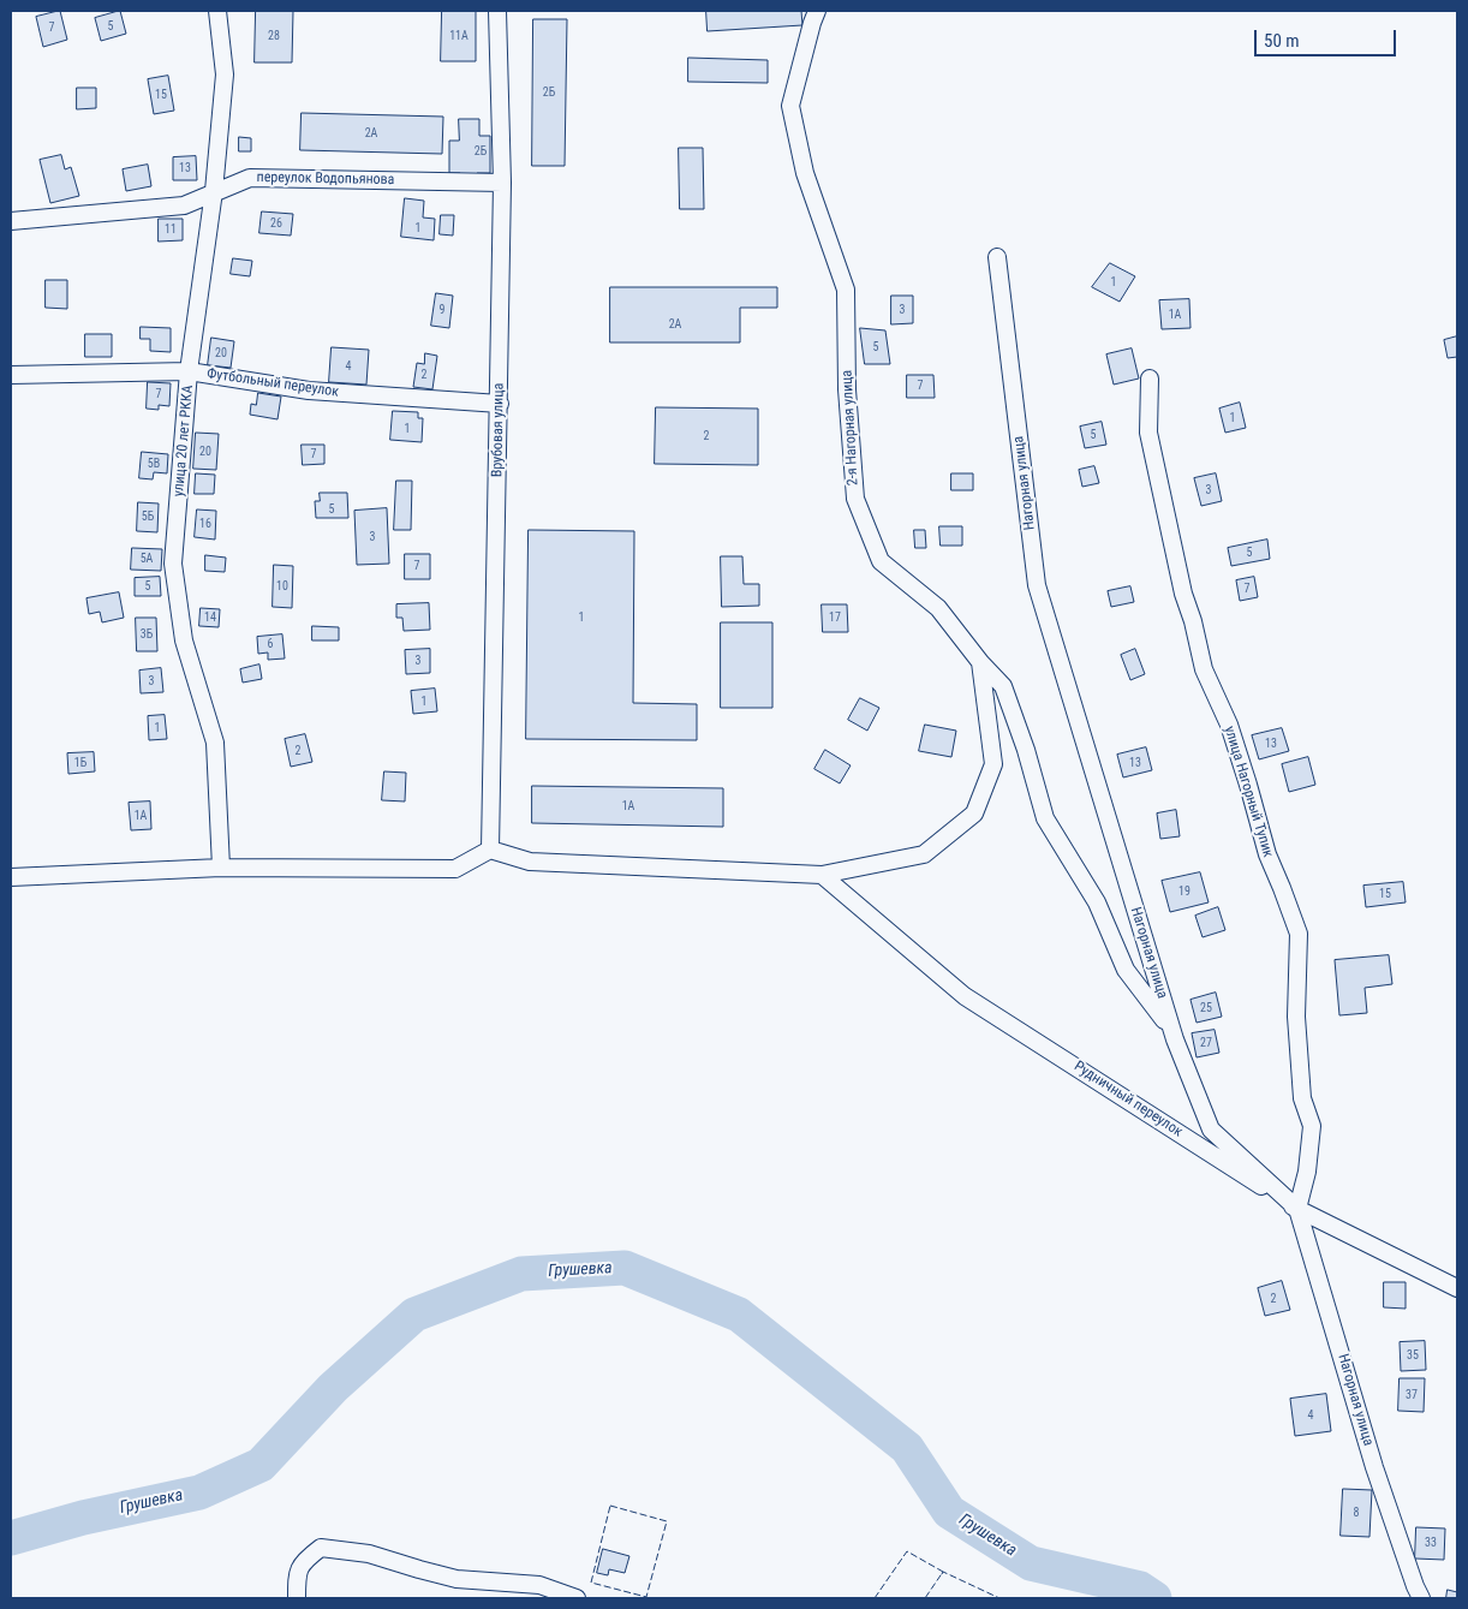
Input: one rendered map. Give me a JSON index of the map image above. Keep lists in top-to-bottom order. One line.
{"streets":{"street":["переулок Водопьянова","Футбольный переулок","2-я Нагорная улица","Врубовая улица","улица 20 лет РККА","Нагорная улица","улица Нагорный Тупик","Рудничный переулок"]},"crossings":[["переулок Водопьянова","Врубовая улица"],["переулок Водопьянова","улица 20 лет РККА"],["Футбольный переулок","Врубовая улица"],["Футбольный переулок","улица 20 лет РККА"],["2-я Нагорная улица","Рудничный переулок"],["Нагорная улица","улица Нагорный Тупик"],["Нагорная улица","Рудничный переулок"],["улица Нагорный Тупик","Рудничный переулок"]],"water":["Грушевка"],"house_numbers":["5","7","28","11А","2Б","15","2А","2Б","13","26","1","11","1","9","3","1А","2А","5","20","4","2","7","7","1","1","5","2","20","7","5В","3","5","5Б","16","3","5","5А","7","5","10","7","14","1","17","3Б","6","3","3","1","1","13","2","1Б","13","1А","1А","19","15","25","27","2","35","37","4","8","33"],"scale_bar":"50 m"}
